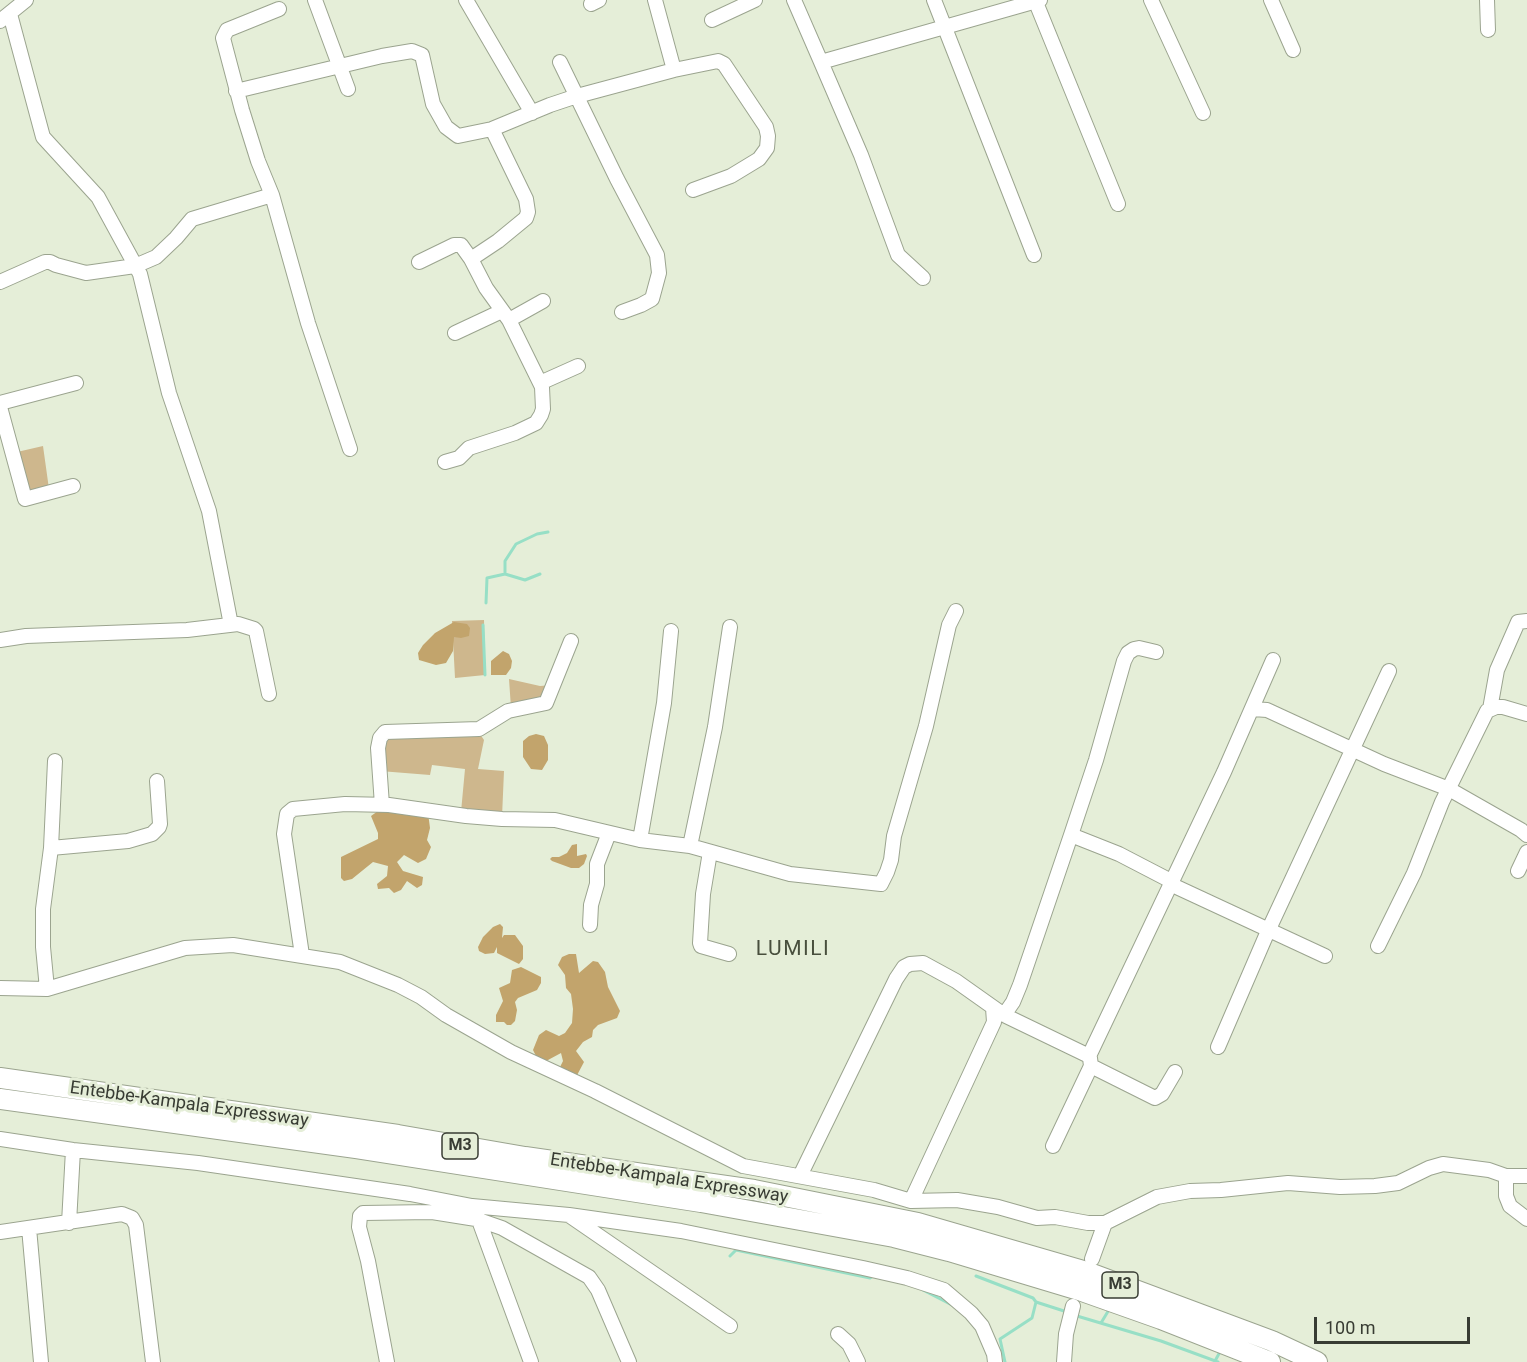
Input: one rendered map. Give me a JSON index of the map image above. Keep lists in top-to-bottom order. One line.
{"streets":{"highway":["Entebbe-Kampala Expressway","M3"]},"districts":["LUMILI"],"scale_bar":"100 m"}
